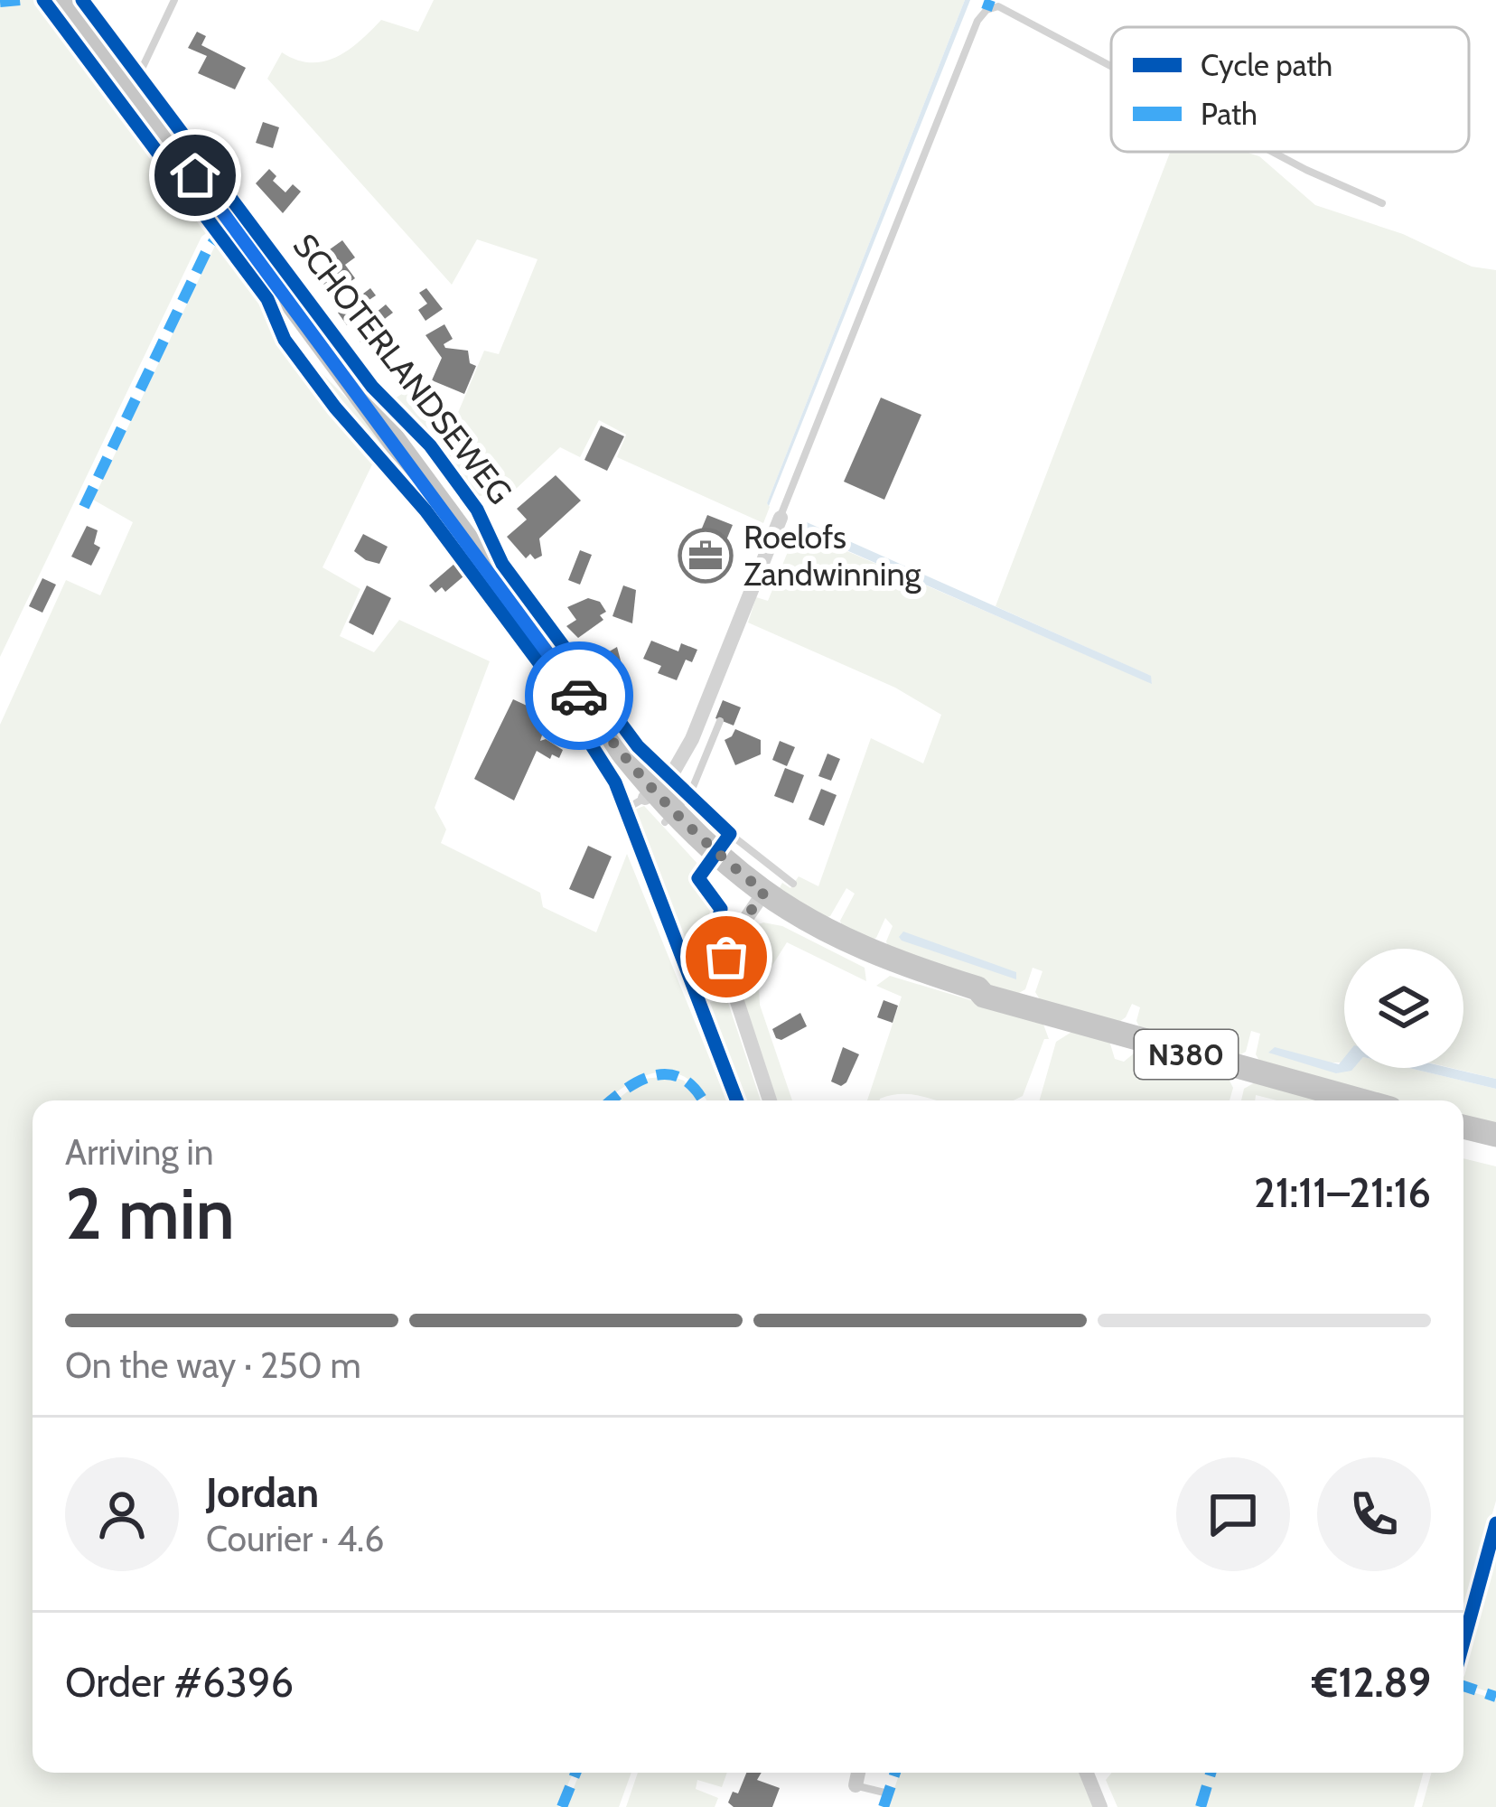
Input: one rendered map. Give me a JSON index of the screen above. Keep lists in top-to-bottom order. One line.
{"streets":{"main road":["SCHOTERLANDSEWEG","N380"]},"crossings":[["SCHOTERLANDSEWEG","N380"]],"places":{"office":["Roelofs Zandwinning"]},"legend":["Cycle path","Path"],"page":{"heading":["2 min","Arriving in","21:11–21:16"],"panel":["Jordan","Courier · 4.6","Order #6396","€12.89"],"bar":"On the way · 250 m"}}
